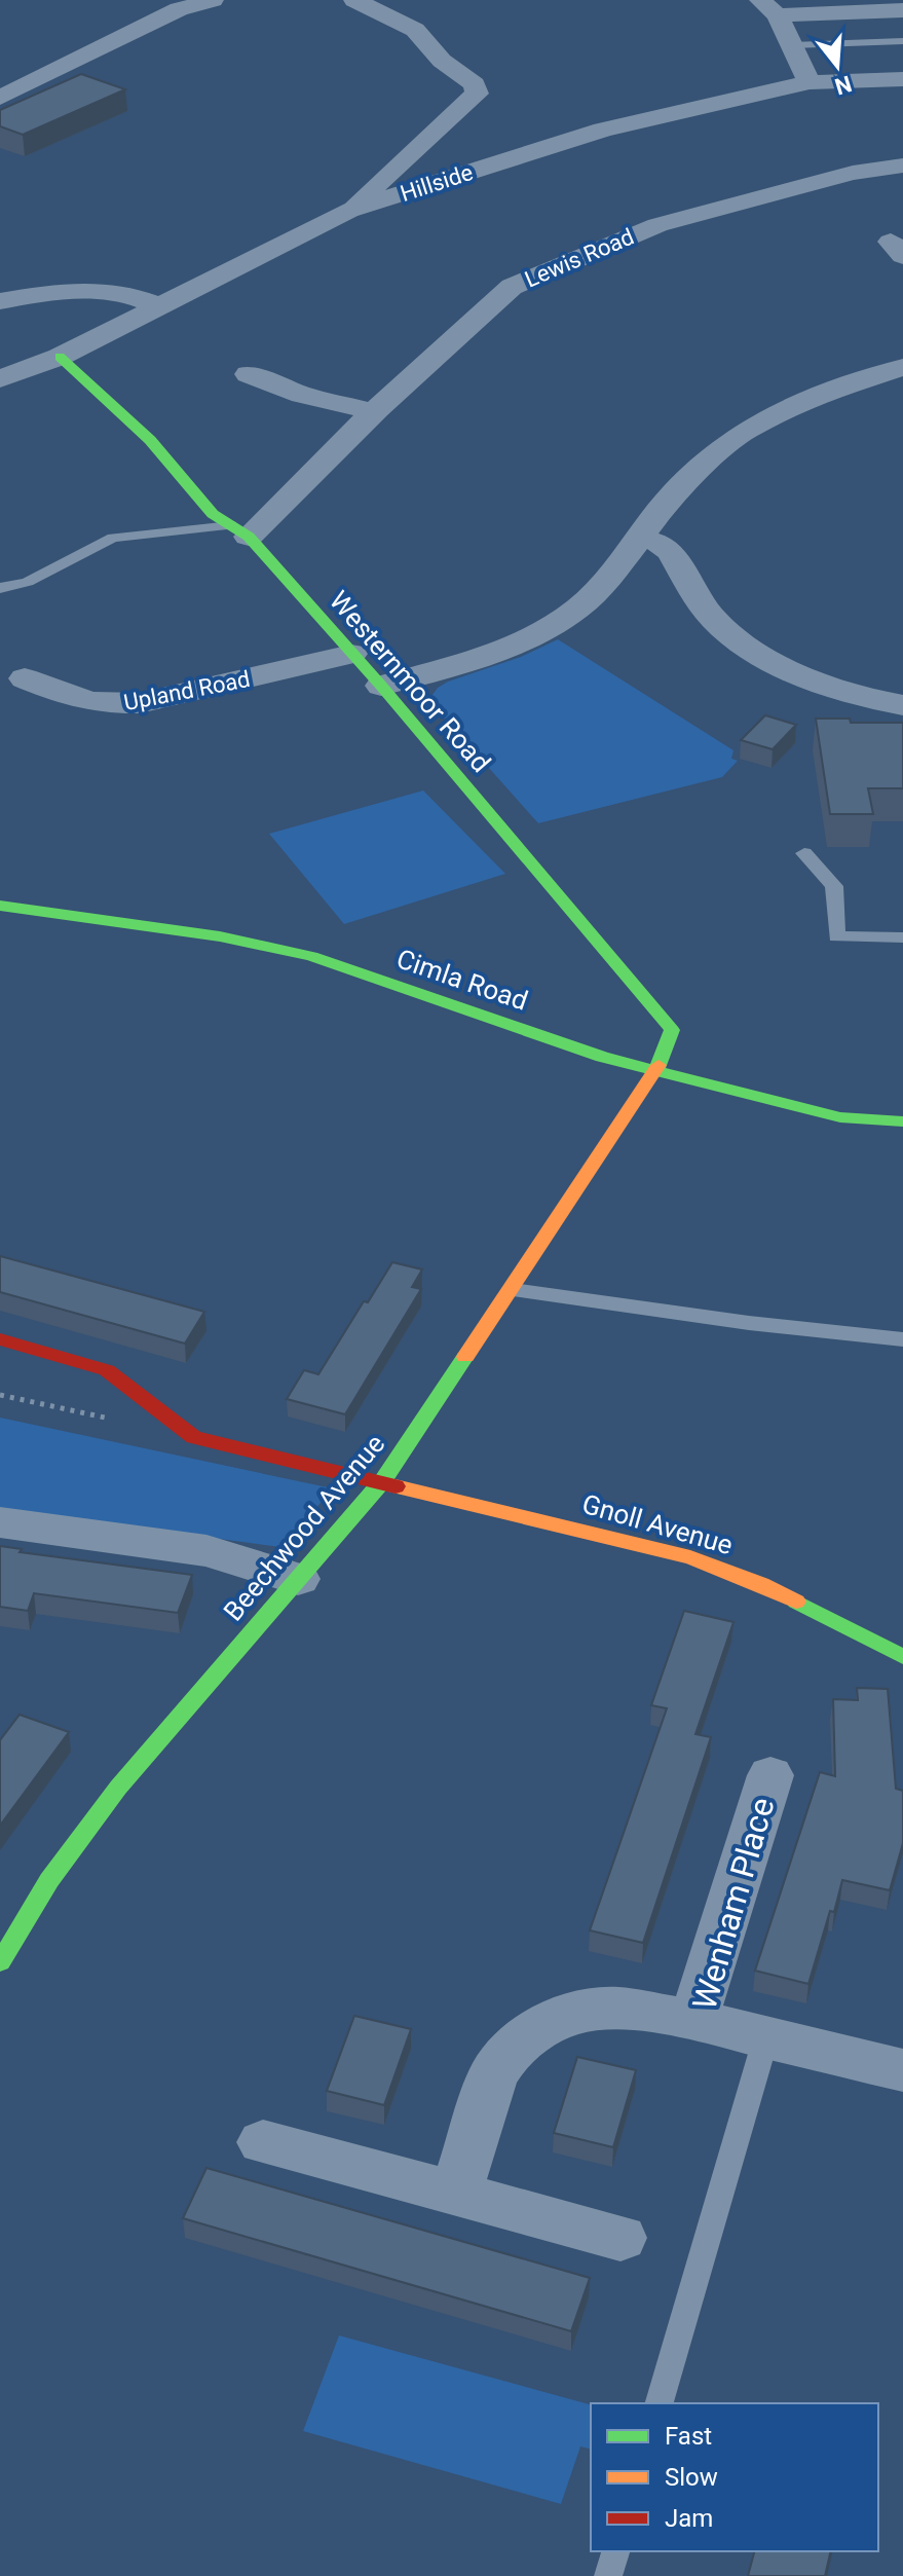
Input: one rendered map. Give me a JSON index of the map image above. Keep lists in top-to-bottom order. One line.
{"streets":{"street":["Hillside","Lewis Road","Westernmoor Road","Upland Road","Cimla Road","Gnoll Avenue","Beechwood Avenue","Wenham Place"]},"crossings":[["Hillside","Westernmoor Road"],["Lewis Road","Westernmoor Road"],["Westernmoor Road","Upland Road"],["Westernmoor Road","Cimla Road"],["Westernmoor Road","Beechwood Avenue"],["Cimla Road","Beechwood Avenue"],["Gnoll Avenue","Beechwood Avenue"]],"legend":["Fast","Slow","Jam"],"north":"bottom"}
